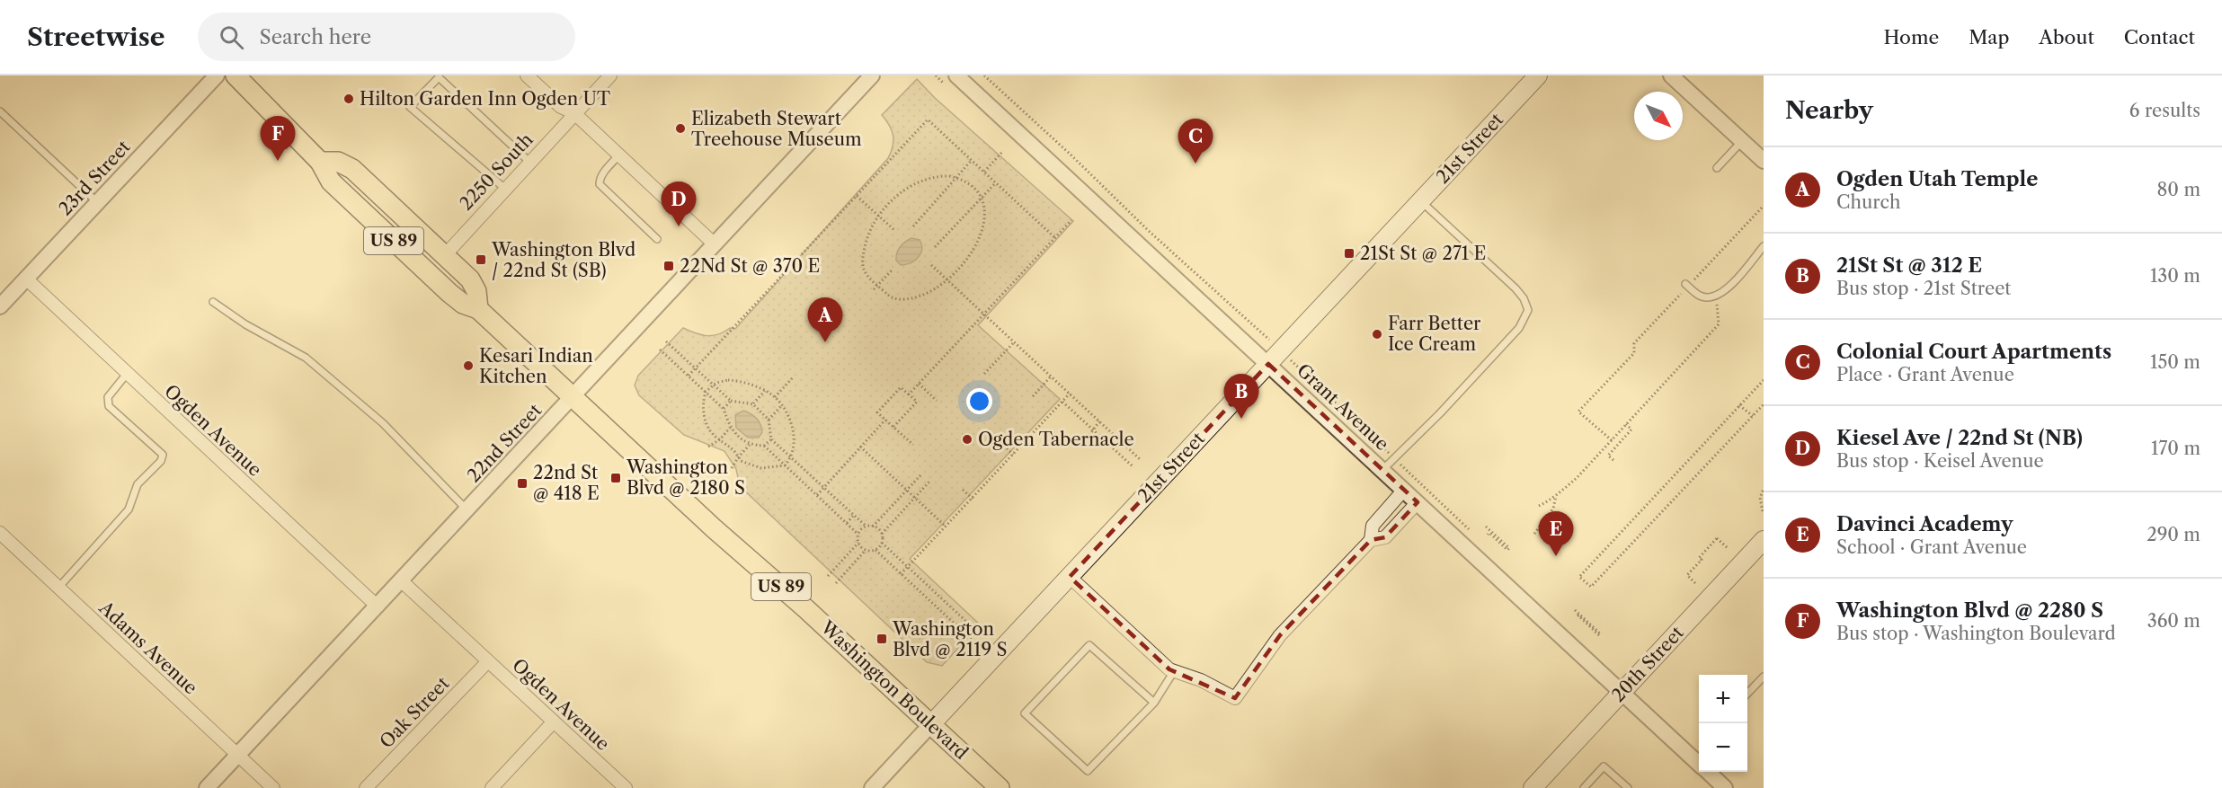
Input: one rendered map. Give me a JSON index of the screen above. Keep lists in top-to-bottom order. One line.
{"streets":{"main road":["21st Street","US 89","20th Street","Washington Boulevard"],"street":["2250 South","23rd Street","Grant Avenue","Ogden Avenue","22nd Street","Adams Avenue","Oak Street"]},"crossings":[["21st Street","Grant Avenue"],["21st Street","Washington Boulevard"],["2250 South","US 89"],["23rd Street","Ogden Avenue"],["US 89","Washington Boulevard"],["Grant Avenue","20th Street"],["Ogden Avenue","22nd Street"],["Ogden Avenue","Oak Street"],["22nd Street","Adams Avenue"],["22nd Street","Washington Boulevard"]],"places":{"other":["Hilton Garden Inn Ogden UT","Elizabeth Stewart Treehouse Museum","Farr Better Ice Cream","Kesari Indian Kitchen","Ogden Tabernacle"],"transit":["21St St @ 271 E","Washington Blvd / 22nd St (SB)","22Nd St @ 370 E","Washington Blvd @ 2180 S","22nd St @ 418 E","Washington Blvd @ 2119 S"]},"north":"bottom right","page":{"header":"Streetwise","search":"Search here","nav":["Home","Map","About","Contact"],"heading":["Nearby","6 results"],"pins":["F","C","D","A","B","E"],"list":[{"mark":"A","name":"Ogden Utah Temple","note":"Church","value":"80 m"},{"mark":"B","name":"21St St @ 312 E","note":"Bus stop · 21st Street","value":"130 m"},{"mark":"C","name":"Colonial Court Apartments","note":"Place · Grant Avenue","value":"150 m"},{"mark":"D","name":"Kiesel Ave / 22nd St (NB)","note":"Bus stop · Keisel Avenue","value":"170 m"},{"mark":"E","name":"Davinci Academy","note":"School · Grant Avenue","value":"290 m"},{"mark":"F","name":"Washington Blvd @ 2280 S","note":"Bus stop · Washington Boulevard","value":"360 m"}],"map_buttons":["+","−"]}}
